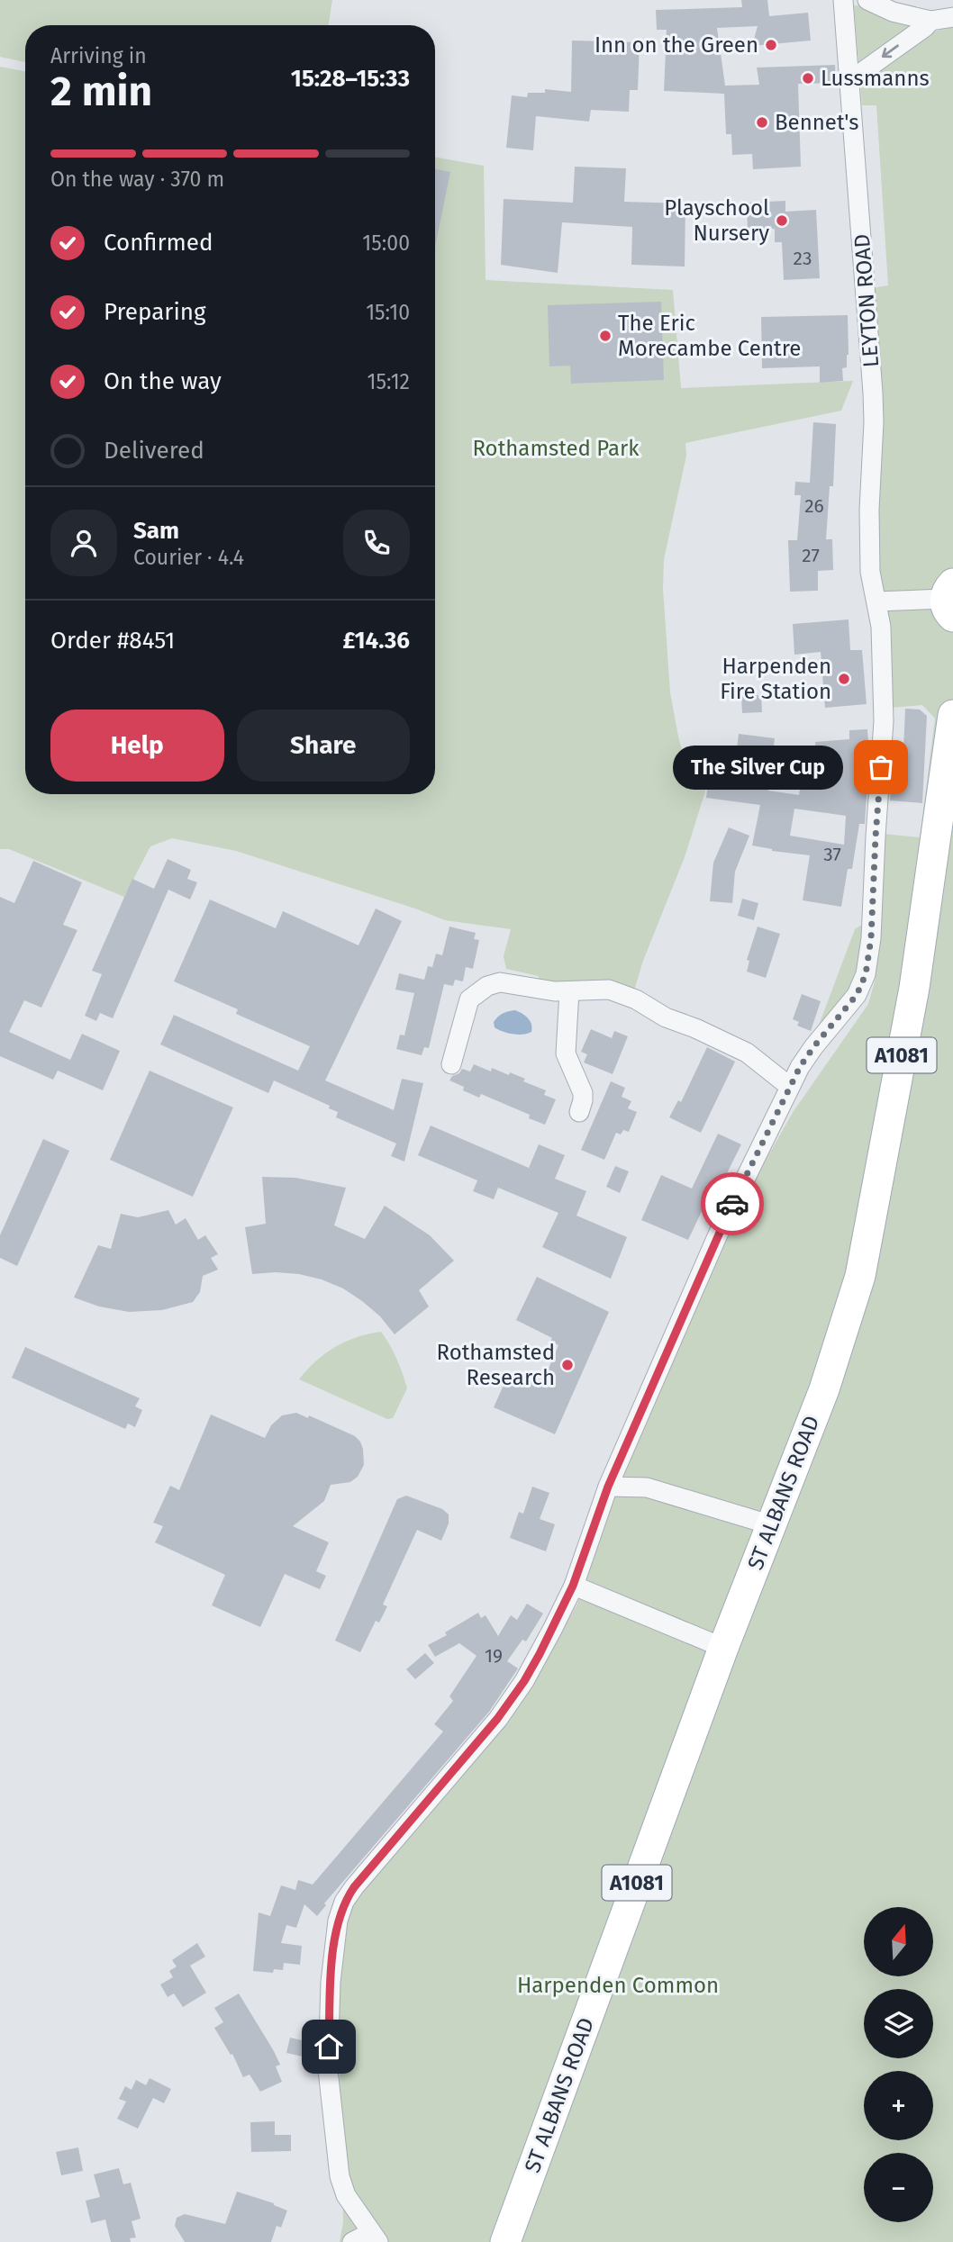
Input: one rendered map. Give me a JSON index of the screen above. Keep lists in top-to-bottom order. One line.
{"streets":{"main road":["A1081","ST ALBANS ROAD"],"street":["LEYTON ROAD"]},"parks":["Rothamsted Park","Harpenden Common"],"places":["Inn on the Green","Lussmanns","Bennet's","Playschool Nursery","The Eric Morecambe Centre","Harpenden Fire Station","The Silver Cup","Rothamsted Research"],"house_numbers":["23","26","27","37","19"],"north":"top","page":{"heading":["2 min","Arriving in","15:28–15:33"],"panel":["Sam","Courier · 4.4","Order #8451","£14.36"],"bar":"On the way · 370 m","list":[["Confirmed","15:00"],["Preparing","15:10"],["On the way","15:12"],"Delivered"],"buttons":["Help","Share"],"bubble":"The Silver Cup","map_buttons":["+","−"]}}
